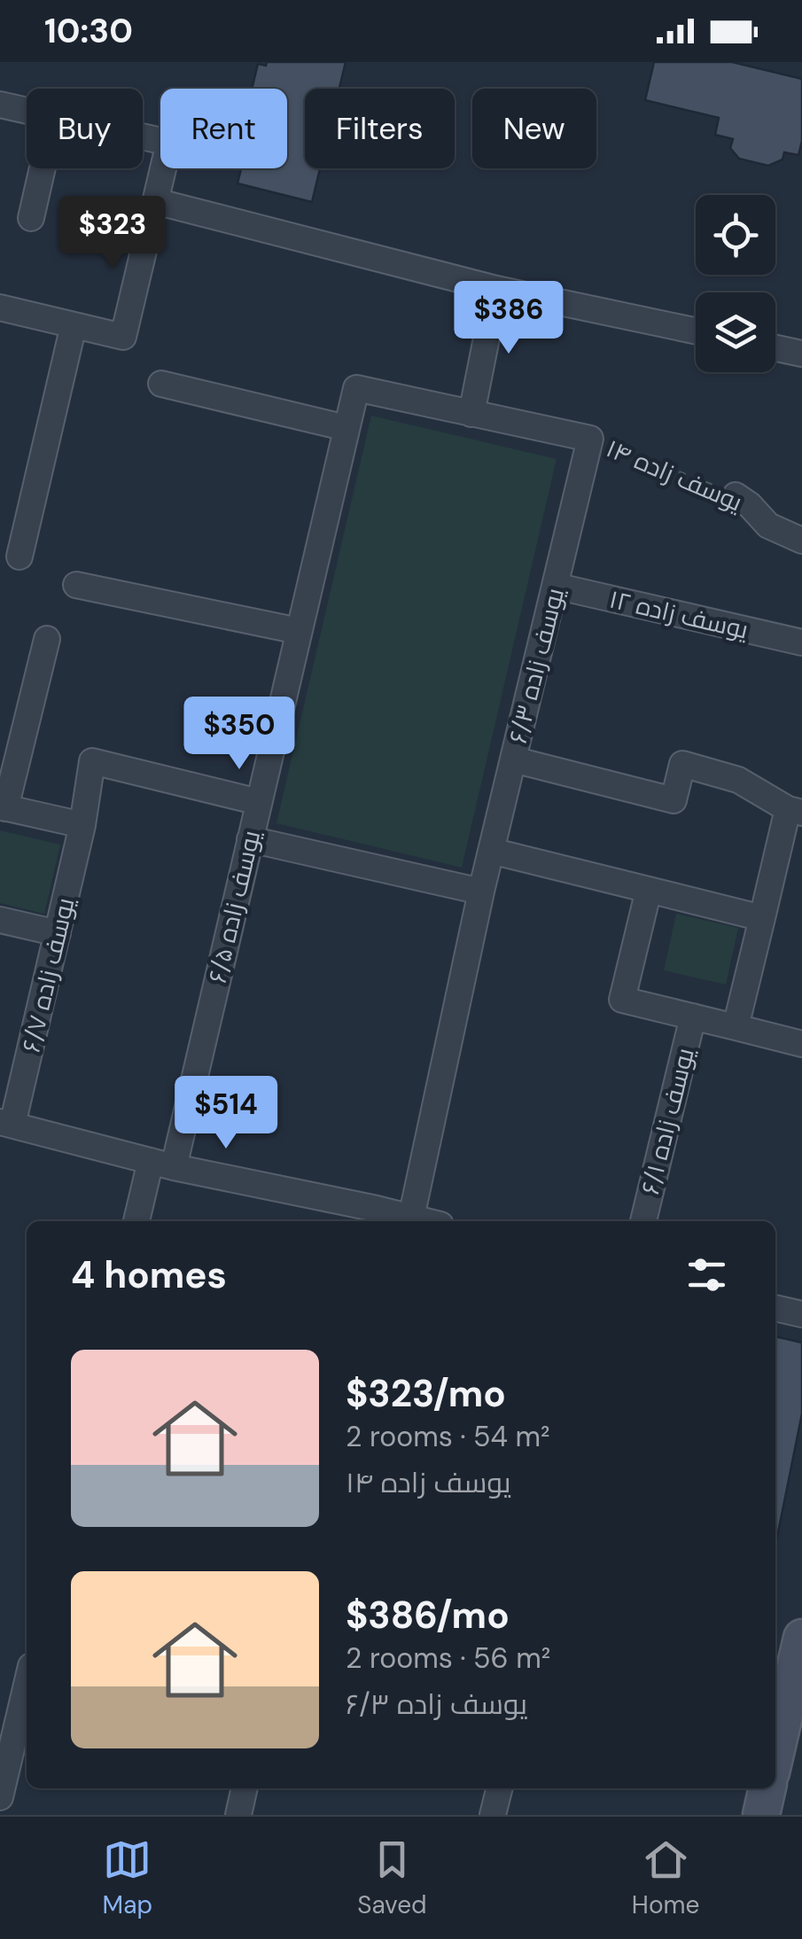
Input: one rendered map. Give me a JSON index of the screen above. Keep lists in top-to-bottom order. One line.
{"streets":{"street":["یوسف زاده ۱۴","یوسف زاده ۱۲","یوسف زاده ۶/۳","یوسف زاده ۶/۵","یوسف زاده ۶/۷","یوسف زاده ۶/۱"]},"crossings":[["یوسف زاده ۱۴","یوسف زاده ۶/۳"],["یوسف زاده ۱۲","یوسف زاده ۶/۳"],["یوسف زاده ۶/۵","یوسف زاده ۶/۷"]],"page":{"status":"10:30","chip":["Buy","Rent","Filters","New"],"price":["$323","$386","$350","$514"],"heading":"4 homes","list":[{"name":"$323/mo","note":"2 rooms · 54 m² · یوسف زاده ۱۴"},{"name":"$386/mo","note":"2 rooms · 56 m² · یوسف زاده ۶/۳"}],"tabs":["Map","Saved","Home"]}}
